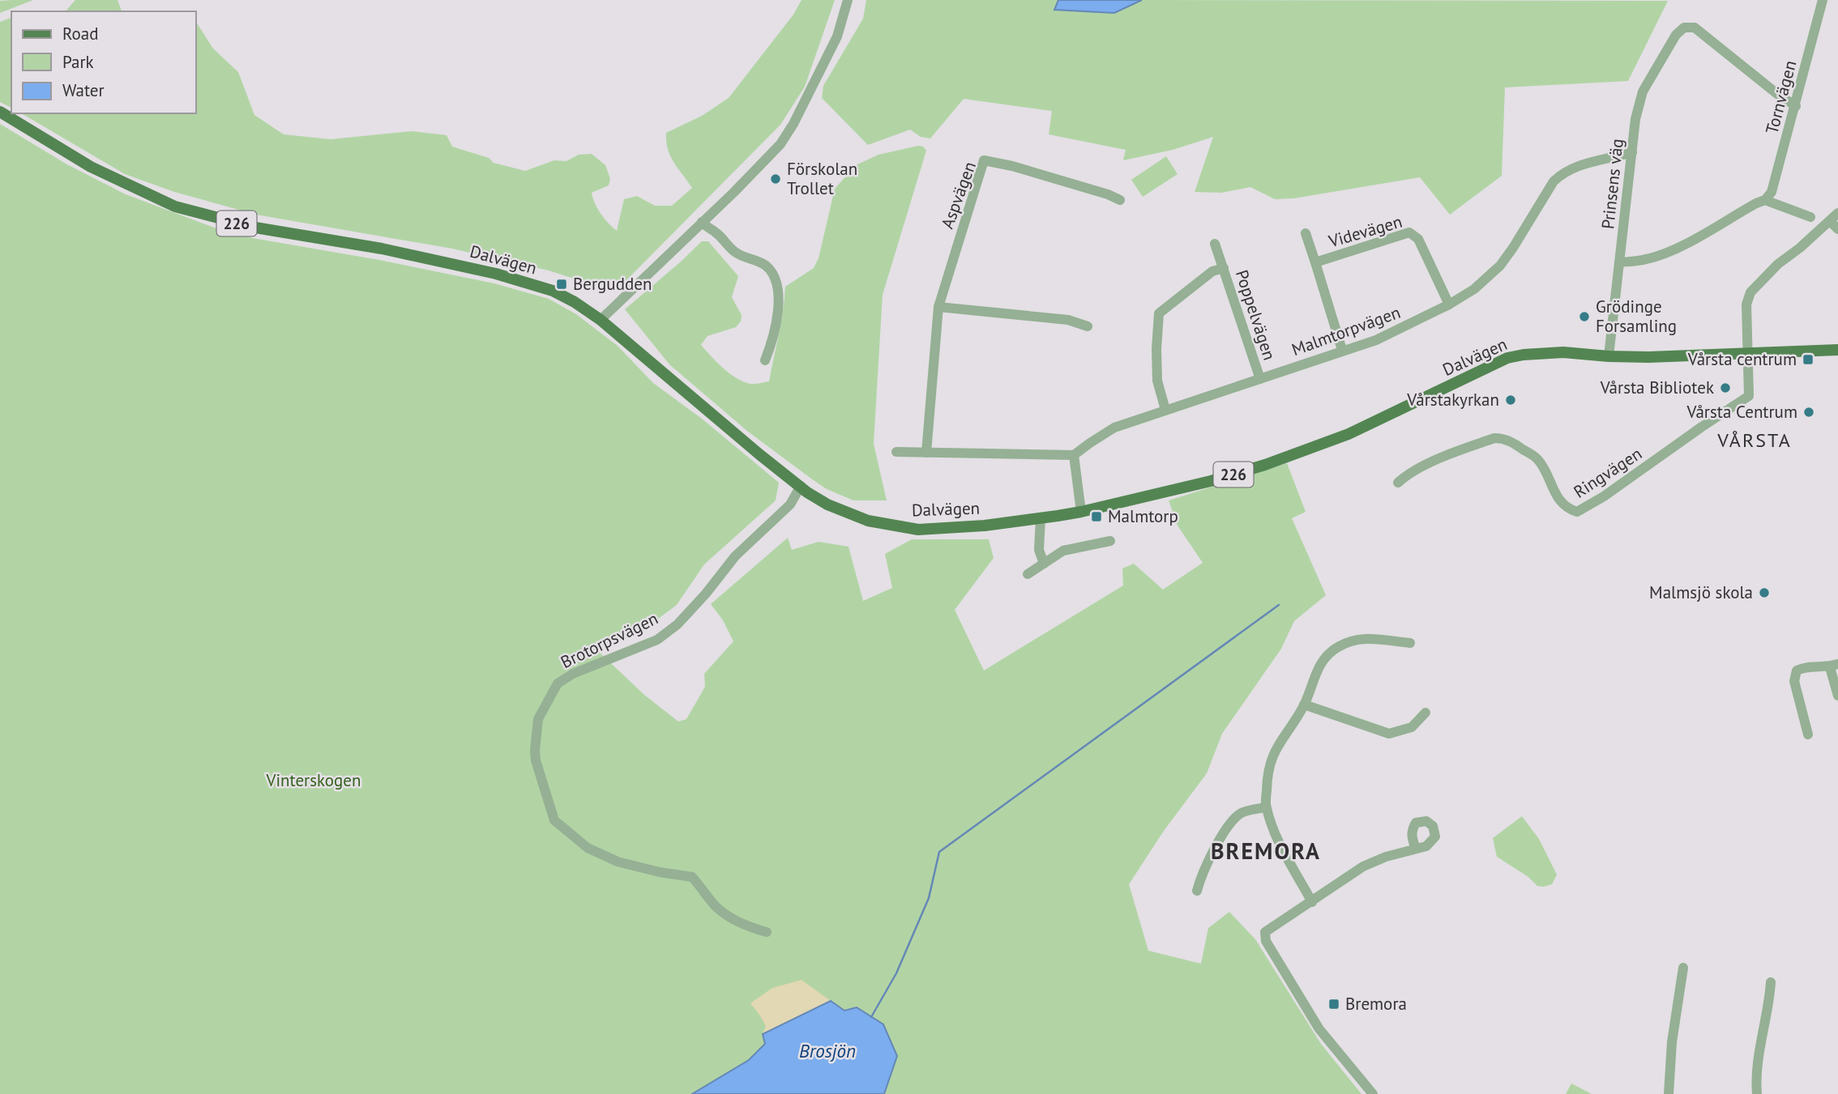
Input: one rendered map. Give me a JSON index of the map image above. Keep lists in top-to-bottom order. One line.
{"streets":{"main road":["226","Dalvägen"],"street":["Tornvägen","Prinsens väg","Aspvägen","Videvägen","Poppelvägen","Malmtorpvägen","Ringvägen","Brotorpsvägen"]},"crossings":[["Tornvägen","Prinsens väg"],["Prinsens väg","Dalvägen"],["Prinsens väg","Malmtorpvägen"],["Videvägen","Malmtorpvägen"],["Dalvägen","Ringvägen"],["Dalvägen","Brotorpsvägen"],["Poppelvägen","Malmtorpvägen"]],"districts":["VÅRSTA","BREMORA"],"water":["Brosjön"],"parks":["Vinterskogen"],"places":{"other":["Förskolan Trollet","Grödinge Forsamling","Vårsta Bibliotek","Vårstakyrkan","Vårsta Centrum","Malmsjö skola"],"transit":["Bergudden","Vårsta centrum","Malmtorp","Bremora"]},"legend":["Road","Park","Water"]}
